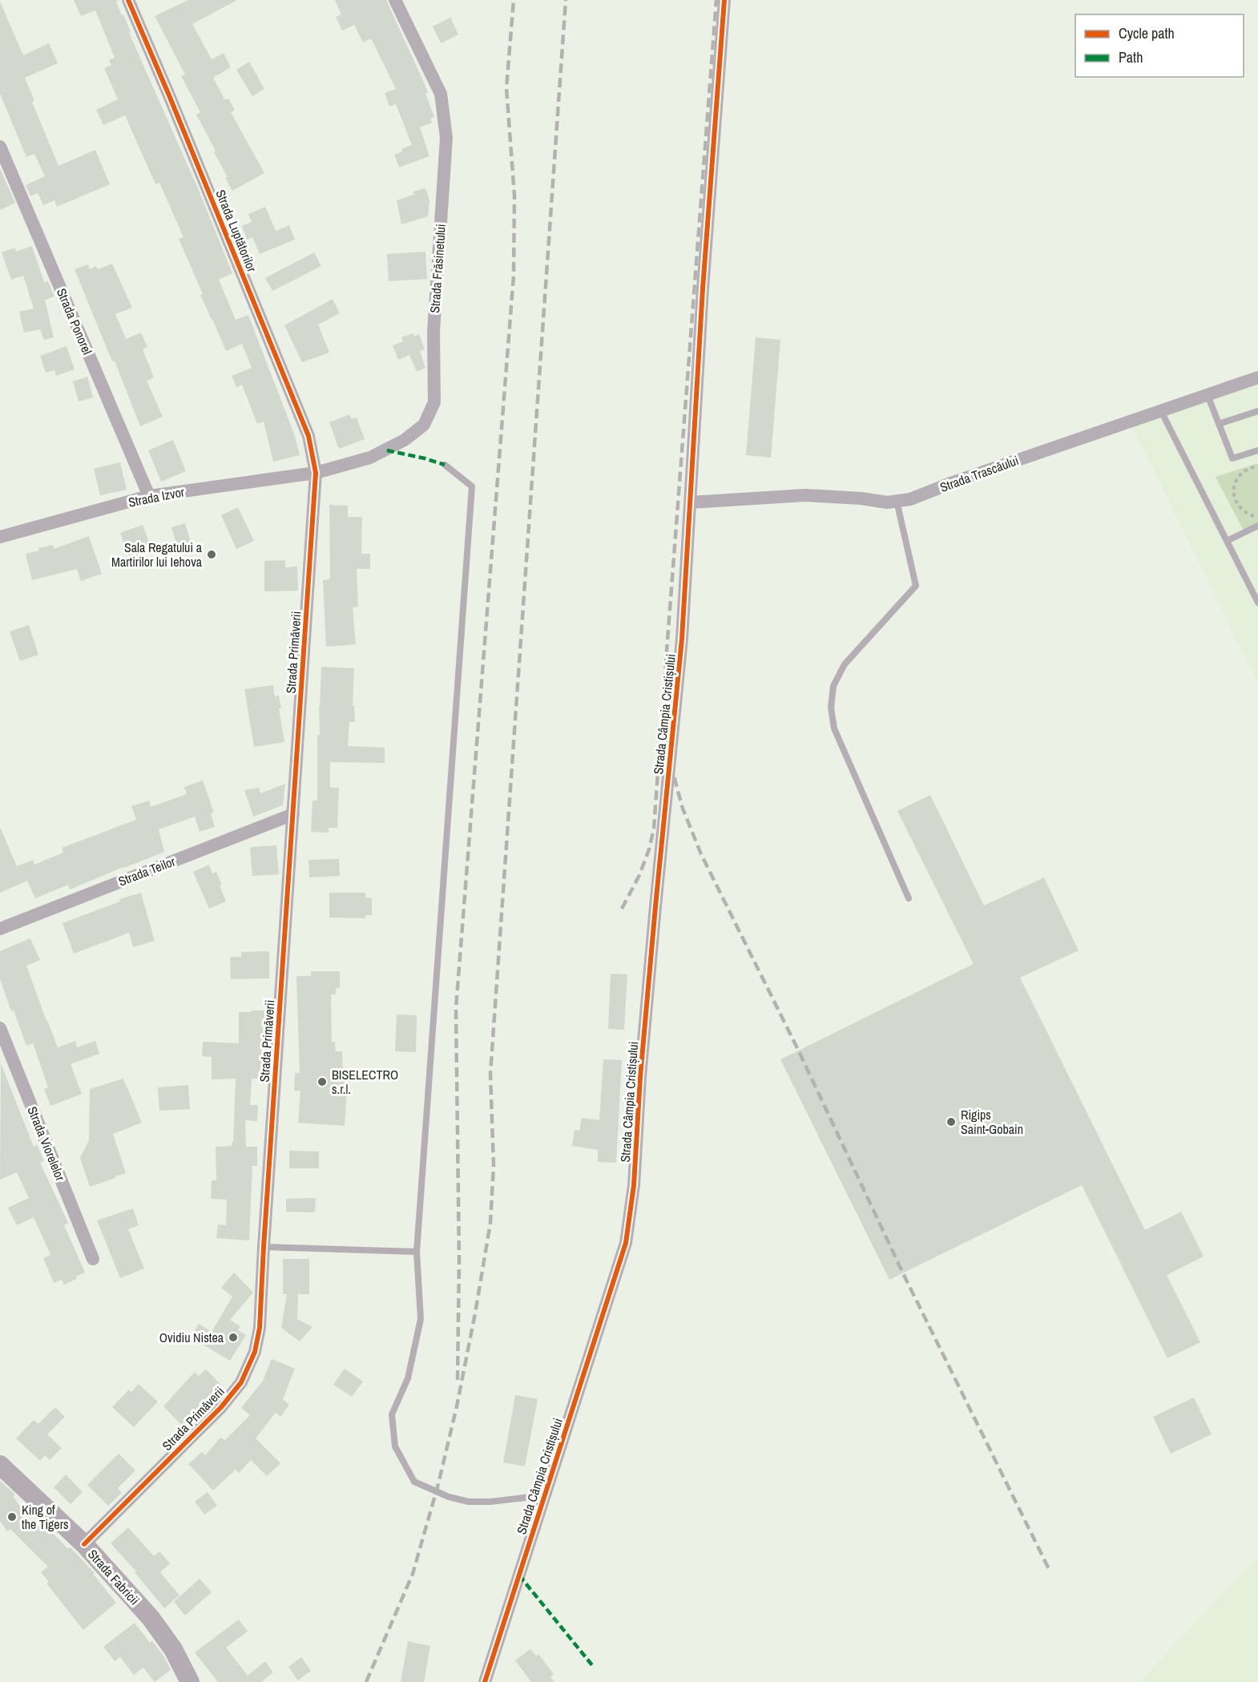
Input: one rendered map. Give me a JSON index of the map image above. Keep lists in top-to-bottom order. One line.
{"streets":{"street":["Strada Luptătorilor","Strada Frăsinetului","Strada Ponorel","Strada Trascăului","Strada Izvor","Strada Primăverii","Strada Câmpia Cristișului","Strada Teilor","Strada Viorelelor","Strada Fabricii"]},"crossings":[["Strada Luptătorilor","Strada Frăsinetului"],["Strada Luptătorilor","Strada Izvor"],["Strada Luptătorilor","Strada Primăverii"],["Strada Frăsinetului","Strada Izvor"],["Strada Frăsinetului","Strada Primăverii"],["Strada Ponorel","Strada Izvor"],["Strada Trascăului","Strada Câmpia Cristișului"],["Strada Izvor","Strada Primăverii"],["Strada Primăverii","Strada Teilor"],["Strada Primăverii","Strada Fabricii"]],"places":["Sala Regatului a Martirilor lui Iehova","BISELECTRO s.r.l.","Rigips Saint-Gobain","Ovidiu Nistea","King of the Tigers"],"legend":["Cycle path","Path"]}
